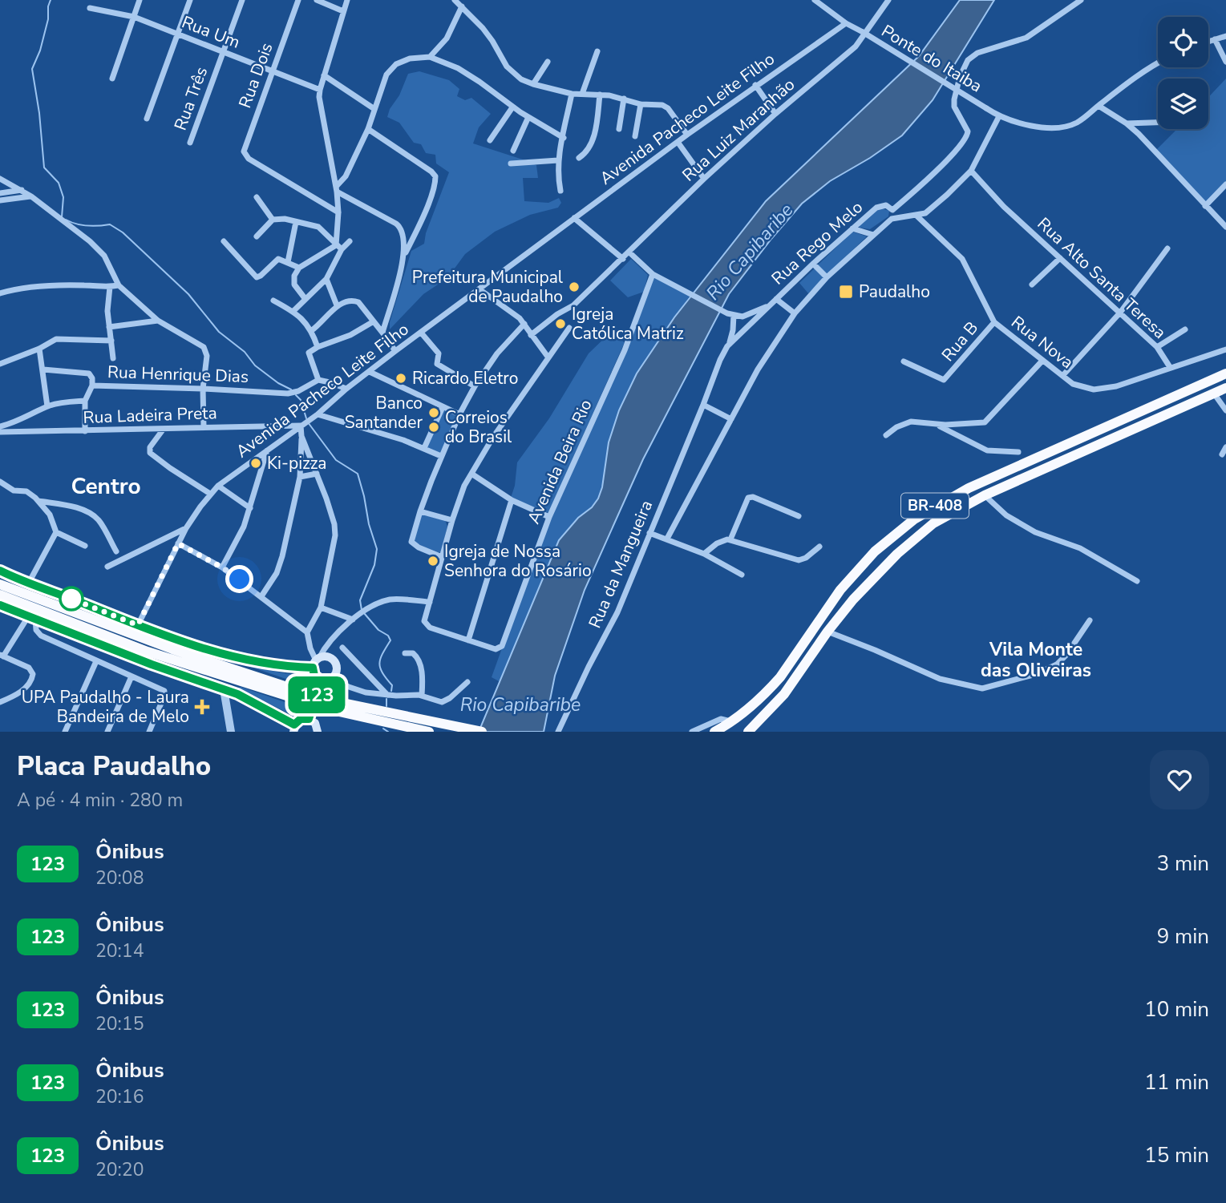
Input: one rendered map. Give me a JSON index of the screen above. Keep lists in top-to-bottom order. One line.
{"streets":{"highway":["BR-408"],"street":["Rua Um","Ponte do Itaiba","Rua Dois","Rua Três","Avenida Pacheco Leite Filho","Rua Luiz Maranhão","Rua Rego Melo","Rua Alto Santa Teresa","Rua B","Rua Nova","Rua Henrique Dias","Rua Ladeira Preta","Avenida Beira Rio","Rua da Mangueira"]},"crossings":[["Rua Um","Rua Dois"],["Rua Um","Rua Três"],["Ponte do Itaiba","Avenida Pacheco Leite Filho"],["Avenida Pacheco Leite Filho","Rua Ladeira Preta"],["Rua Rego Melo","Rua da Mangueira"],["Rua Alto Santa Teresa","Rua Nova"],["Rua B","Rua Nova"]],"districts":["Centro","Vila Monte das Oliveiras"],"water":["Rio Capibaribe"],"places":{"other":["Prefeitura Municipal de Paudalho","Igreja Católica Matriz","Ricardo Eletro","Banco Santander","Correios do Brasil","Ki-pizza","Igreja de Nossa Senhora do Rosário"],"transit":["Paudalho"],"health":["UPA Paudalho - Laura Bandeira de Melo"]},"lines":["bus line 123"],"page":{"on_map":"123","heading":["Placa Paudalho","A pé · 4 min · 280 m"],"list":[{"mark":"123","name":"Ônibus","note":"20:08","value":"3 min"},{"mark":"123","name":"Ônibus","note":"20:14","value":"9 min"},{"mark":"123","name":"Ônibus","note":"20:15","value":"10 min"},{"mark":"123","name":"Ônibus","note":"20:16","value":"11 min"},{"mark":"123","name":"Ônibus","note":"20:20","value":"15 min"}]}}
